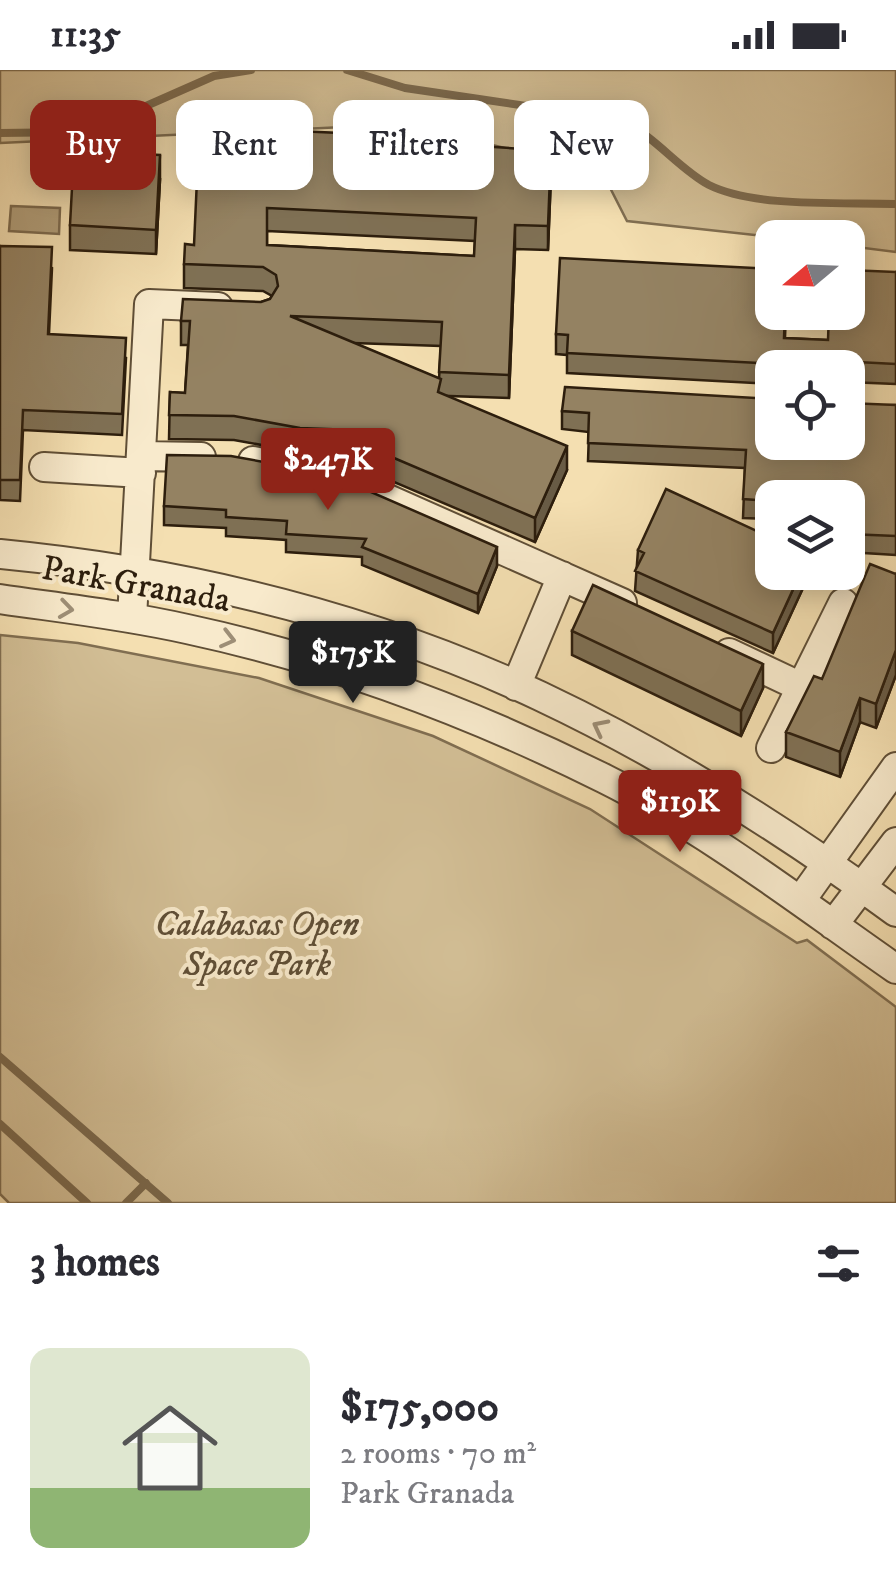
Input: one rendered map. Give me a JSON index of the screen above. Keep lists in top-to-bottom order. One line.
{"streets":{"street":["Park Granada"]},"parks":["Calabasas Open Space Park"],"north":"left","page":{"status":"11:35","chip":["Buy","Rent","Filters","New"],"price":["$247K","$175K","$119K"],"heading":"3 homes","list":[{"name":"$175,000","note":"2 rooms · 70 m² · Park Granada"}]}}
